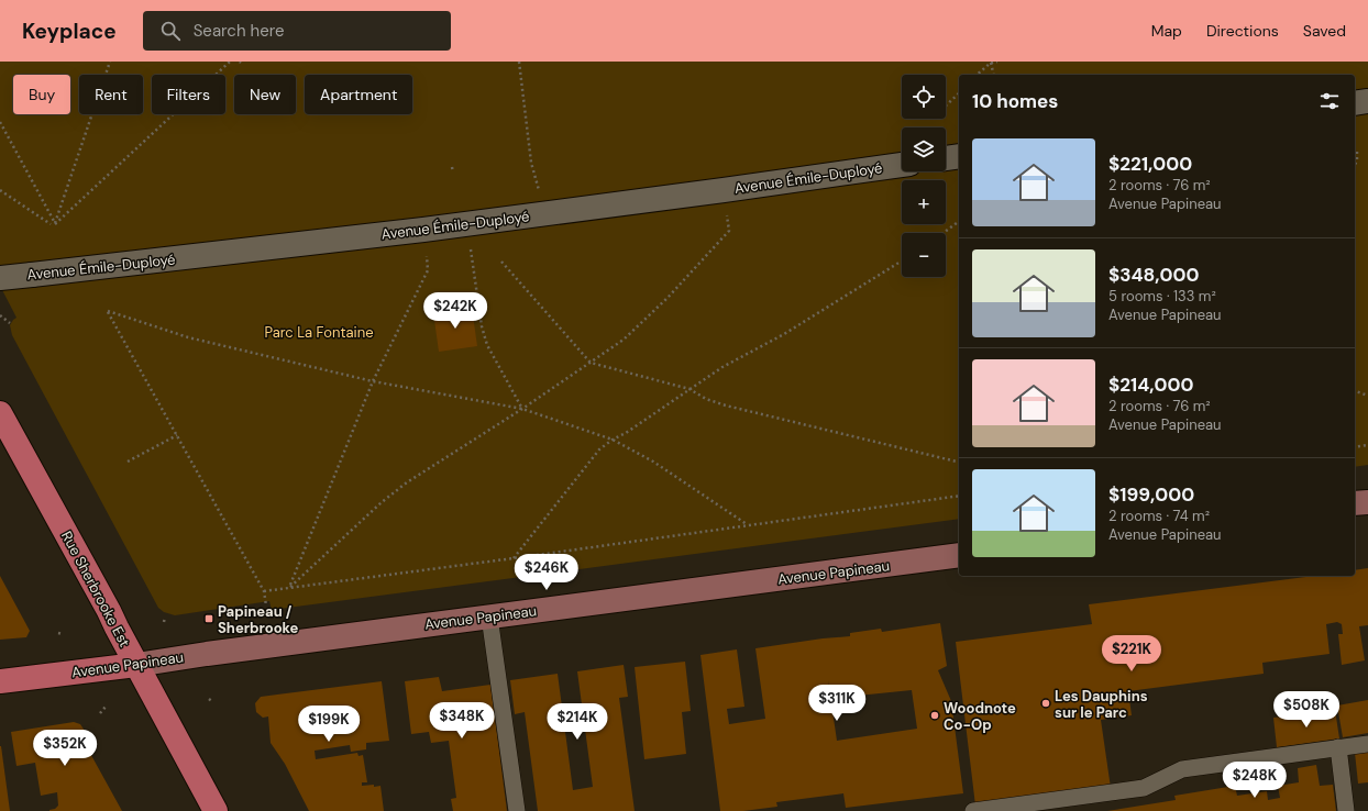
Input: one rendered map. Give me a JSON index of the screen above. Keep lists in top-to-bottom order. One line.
{"streets":{"main road":["Avenue Papineau","Rue Sherbrooke Est"],"street":["Avenue Émile-Duployé"]},"crossings":[["Avenue Papineau","Rue Sherbrooke Est"]],"parks":["Parc La Fontaine"],"places":{"transit":["Papineau / Sherbrooke"],"other":["Les Dauphins sur le Parc","Woodnote Co-Op"]},"page":{"header":"Keyplace","search":"Search here","nav":["Map","Directions","Saved"],"map_buttons":["+","−"],"chip":["Buy","Rent","Filters","New","Apartment"],"heading":"10 homes","list":[{"name":"$221,000","note":"2 rooms · 76 m² · Avenue Papineau"},{"name":"$348,000","note":"5 rooms · 133 m² · Avenue Papineau"},{"name":"$214,000","note":"2 rooms · 76 m² · Avenue Papineau"},{"name":"$199,000","note":"2 rooms · 74 m² · Avenue Papineau"}],"price":["$242K","$246K","$221K","$311K","$508K","$348K","$214K","$199K","$352K","$248K"]}}
